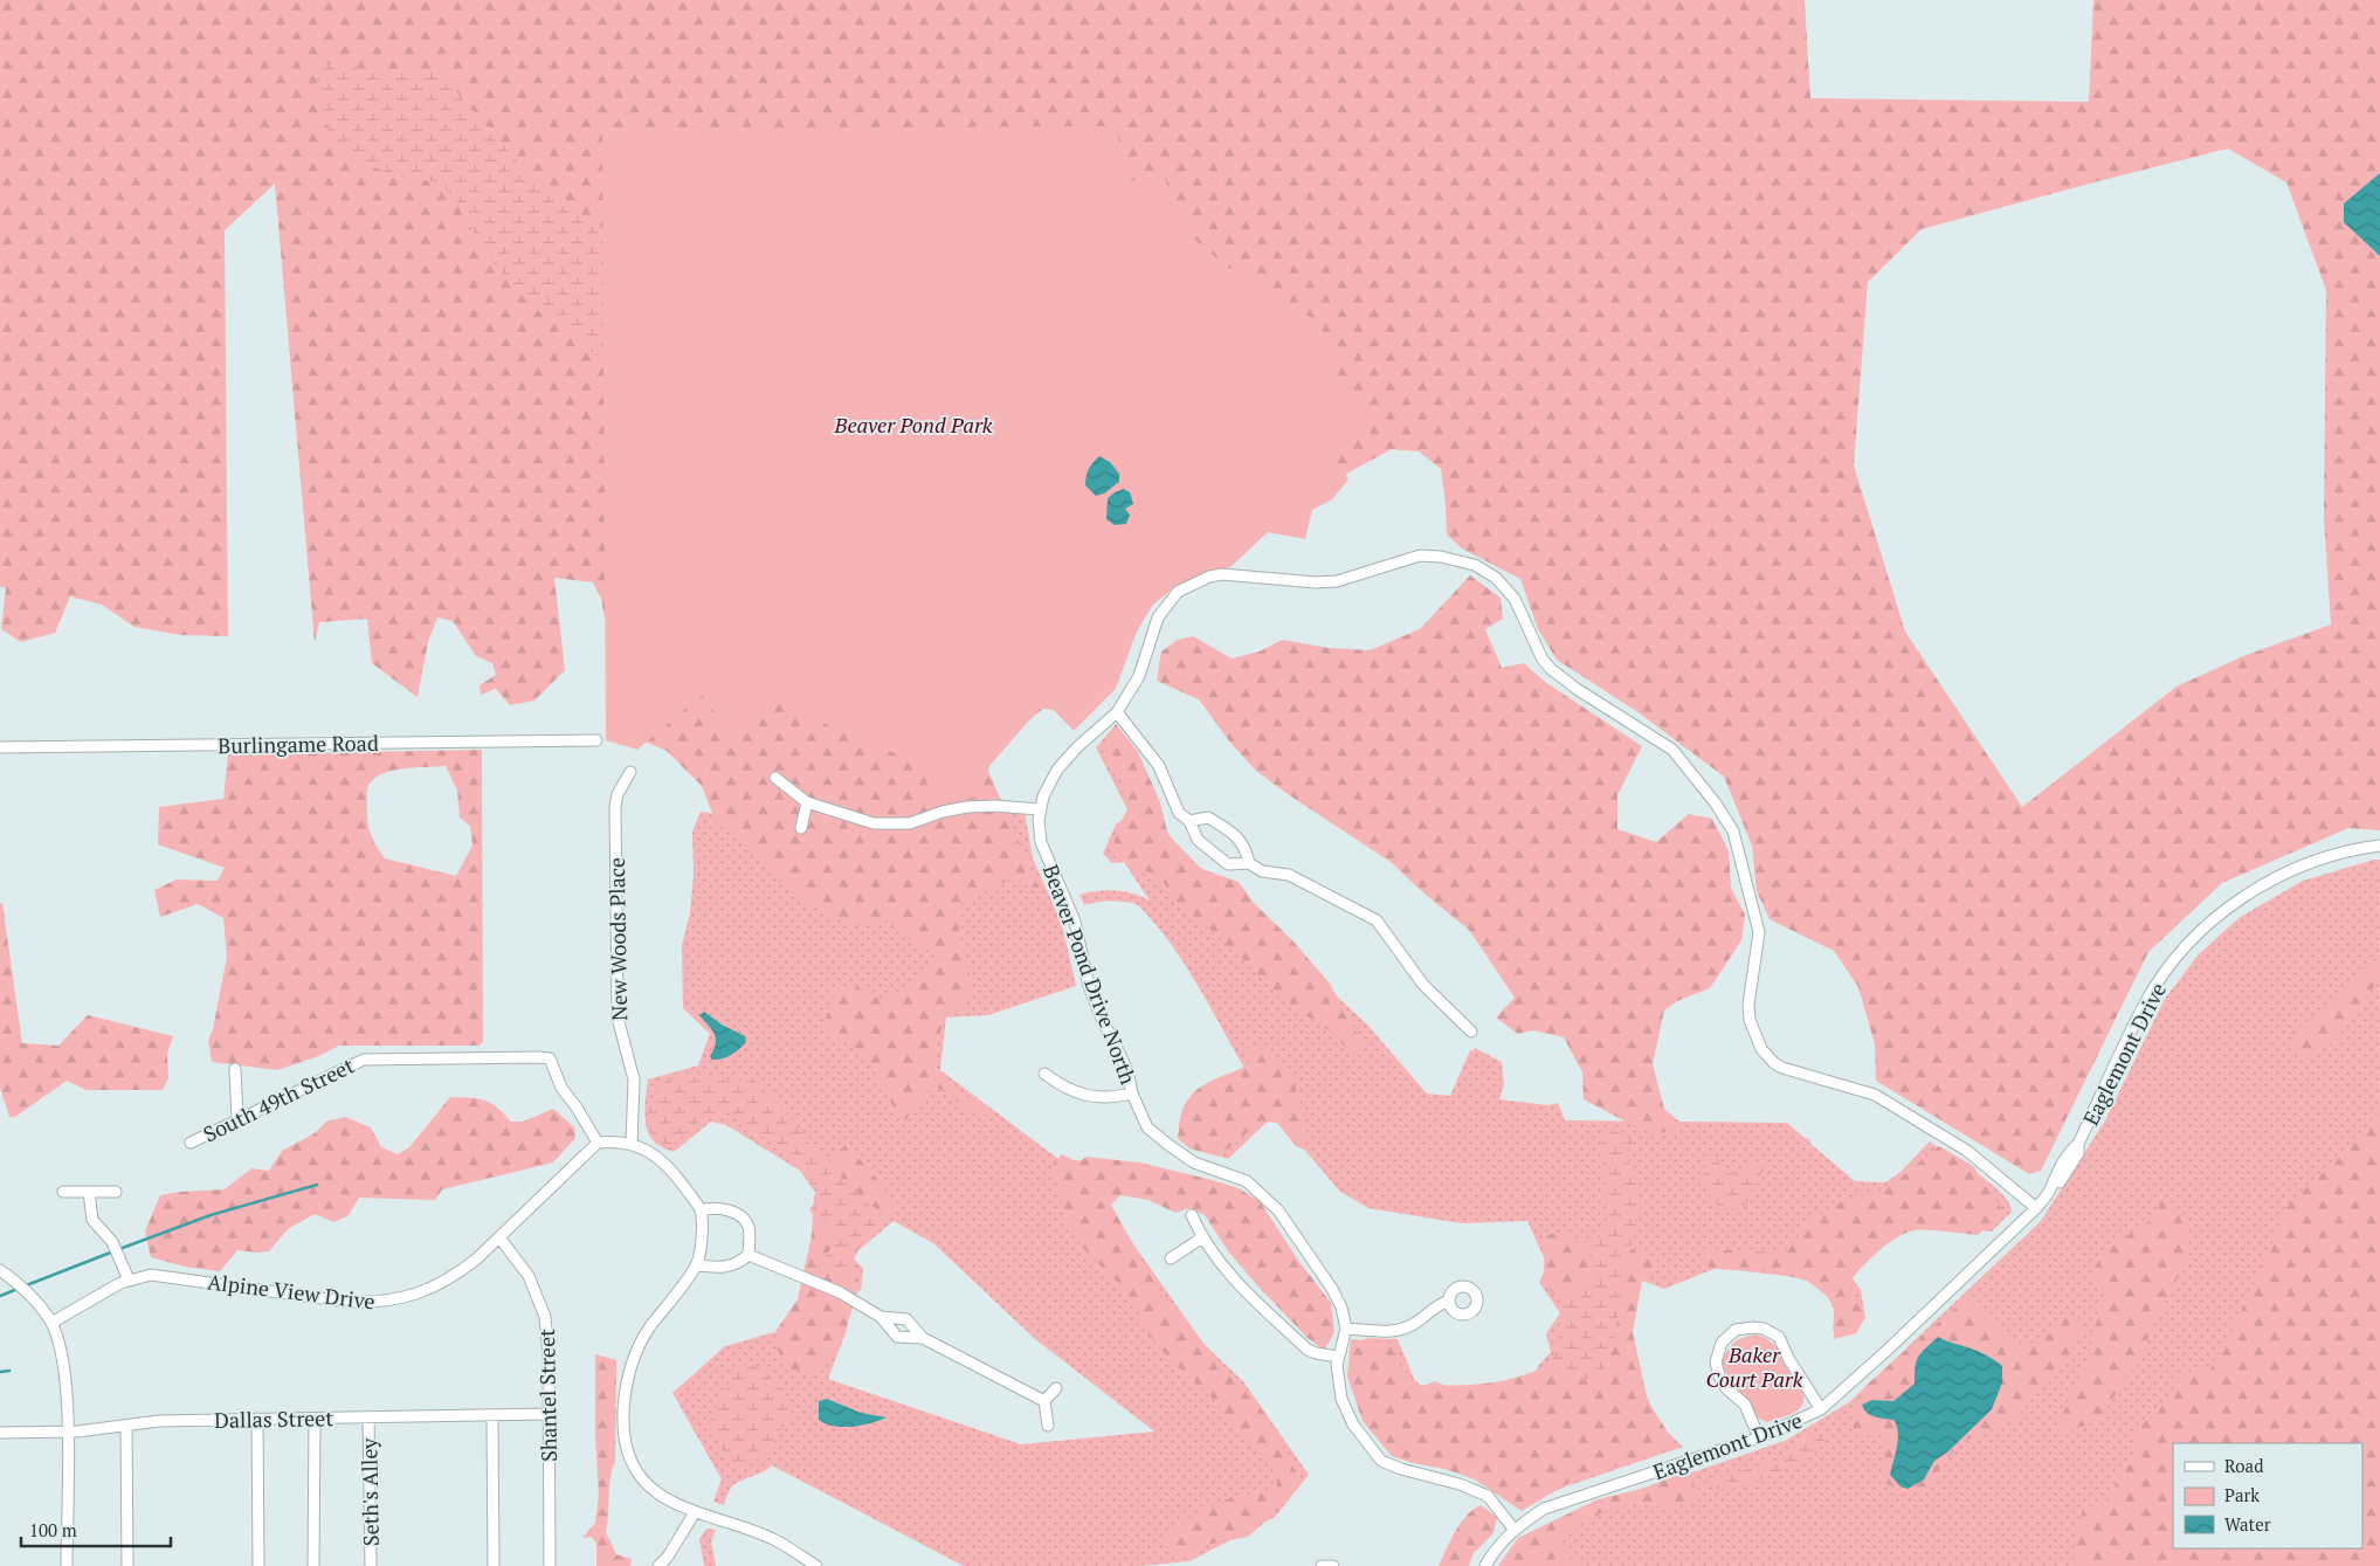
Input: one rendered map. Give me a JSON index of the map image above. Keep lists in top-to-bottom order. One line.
{"streets":{"street":["Burlingame Road","New Woods Place","Beaver Pond Drive North","Eaglemont Drive","South 49th Street","Alpine View Drive","Shantel Street","Dallas Street","Seth's Alley"]},"crossings":[["Beaver Pond Drive North","Eaglemont Drive"],["South 49th Street","Alpine View Drive"],["Alpine View Drive","Shantel Street"],["Shantel Street","Dallas Street"],["Dallas Street","Seth's Alley"]],"parks":["Beaver Pond Park","Baker Court Park"],"legend":["Road","Park","Water"],"scale_bar":"100 m"}
